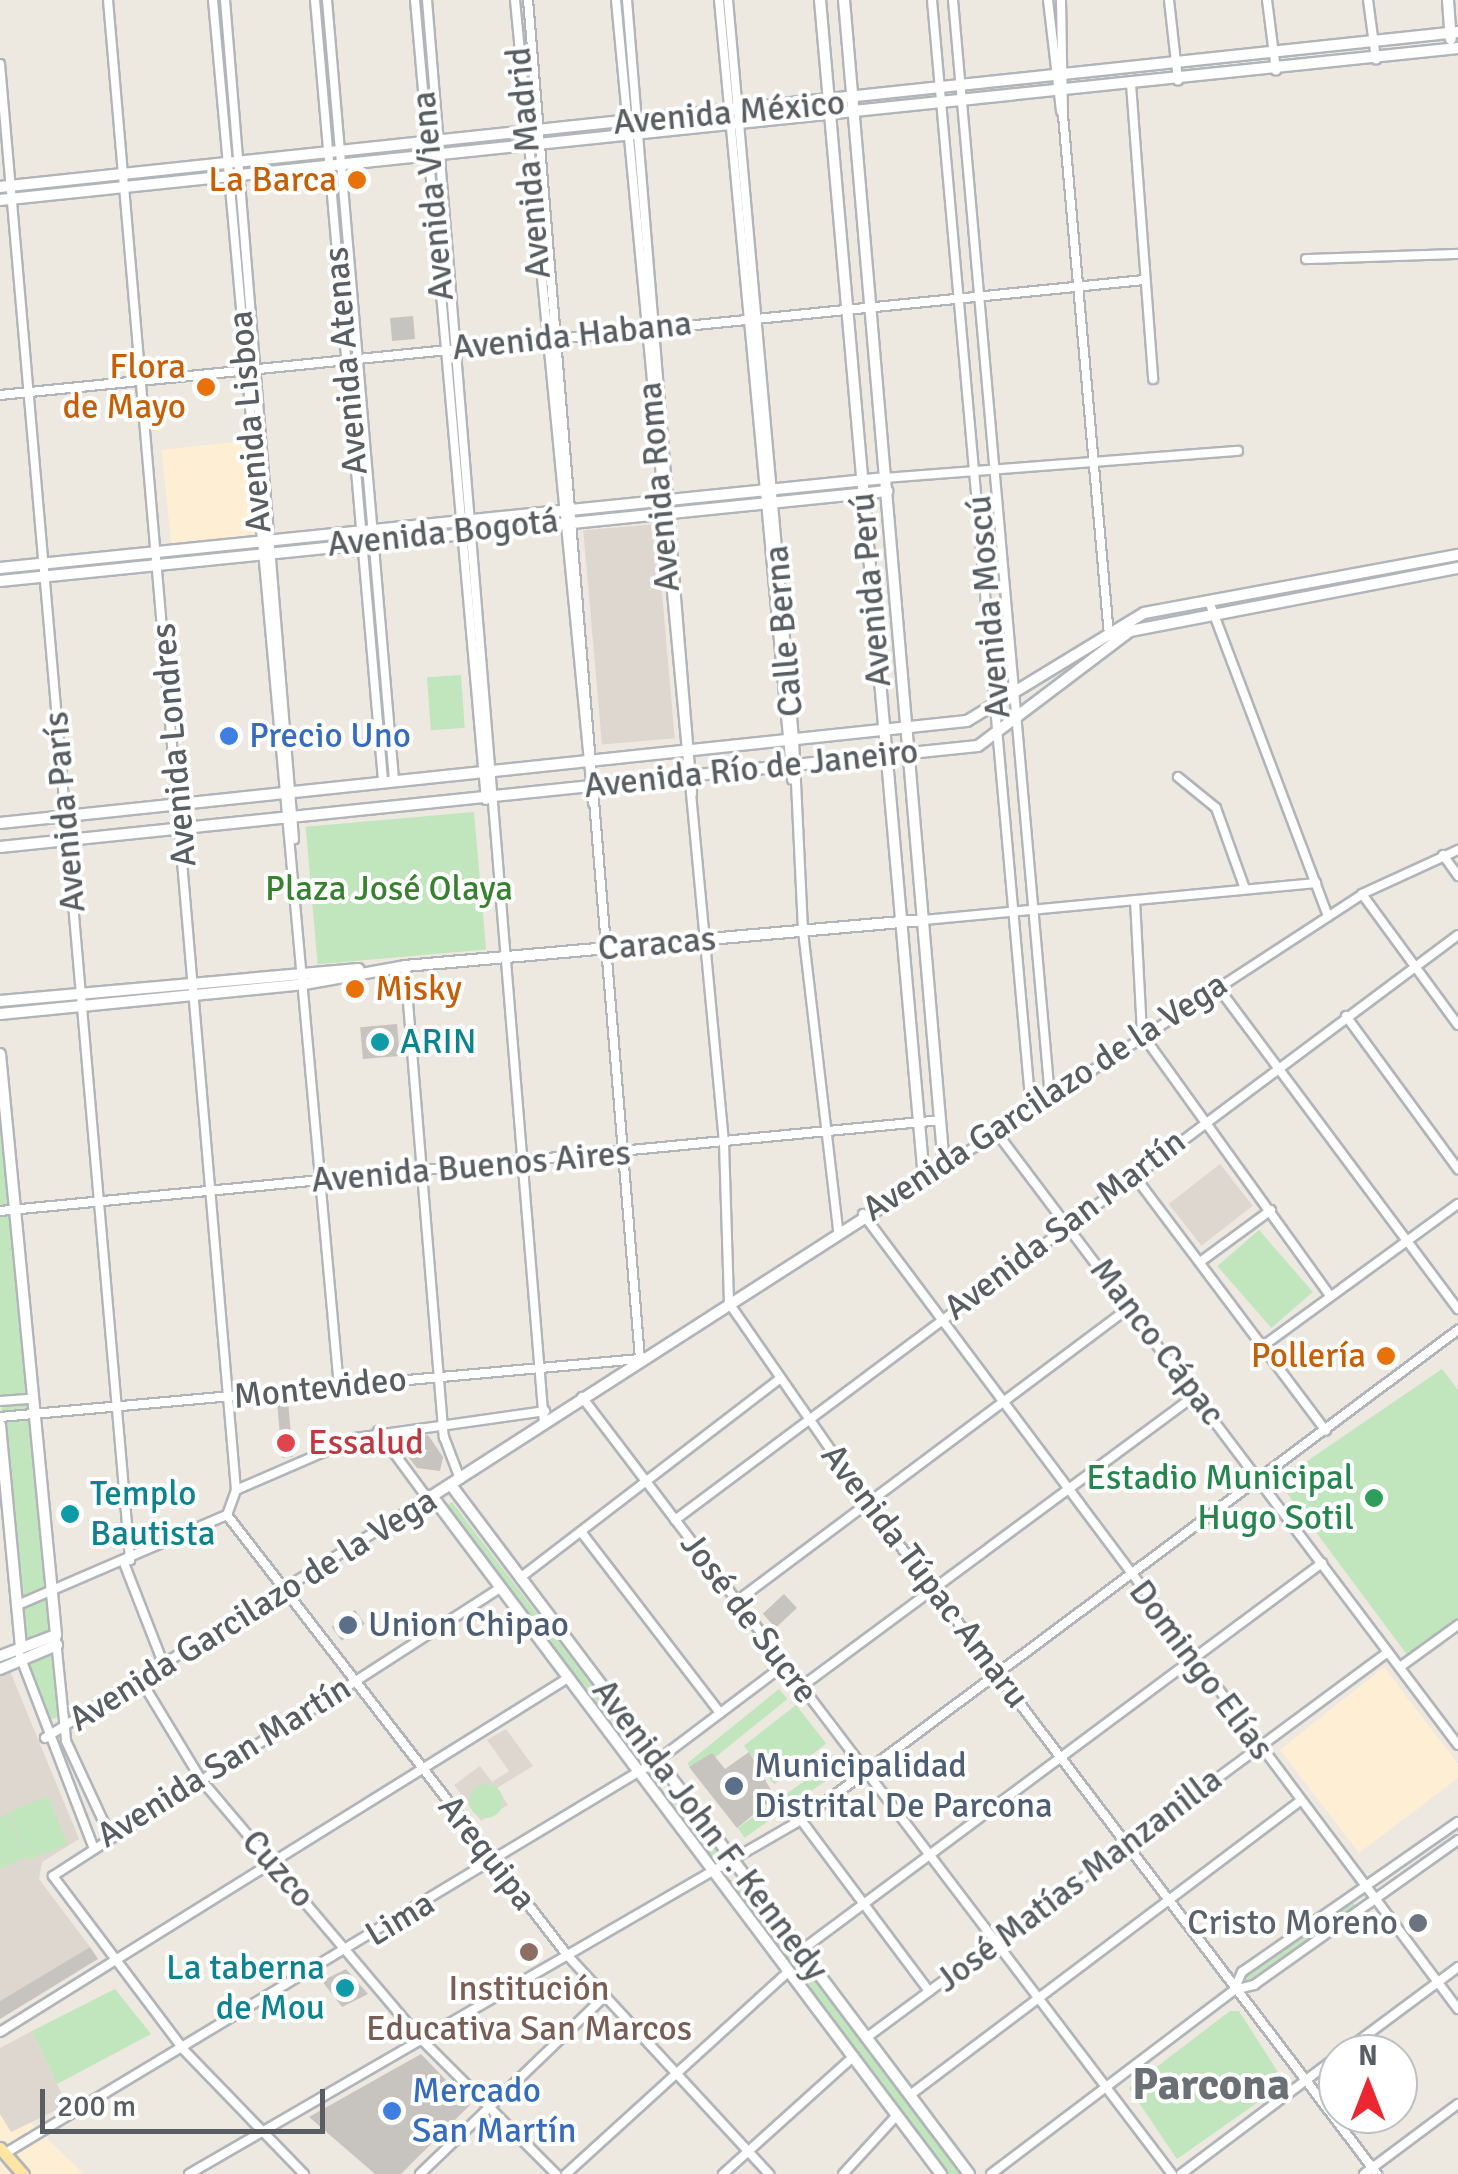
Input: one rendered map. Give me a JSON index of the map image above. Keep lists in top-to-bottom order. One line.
{"streets":{"street":["Avenida México","Avenida Madrid","Avenida Viena","Avenida Habana","Avenida Atenas","Avenida Lisboa","Avenida Roma","Avenida Bogotá","Avenida Perú","Avenida Moscú","Calle Berna","Avenida Londres","Avenida Río de Janeiro","Avenida París","Caracas","Avenida Garcilazo de la Vega","Avenida Buenos Aires","Avenida San Martín","Manco Cápac","Montevideo","Avenida Túpac Amaru","José de Sucre","Domingo Elías","Avenida John F. Kennedy","Arequipa","Cuzco","José Matías Manzanilla","Lima"]},"crossings":[["Avenida México","Avenida Madrid"],["Avenida México","Avenida Viena"],["Avenida México","Avenida Atenas"],["Avenida México","Avenida Lisboa"],["Avenida México","Avenida Roma"],["Avenida México","Avenida Perú"],["Avenida México","Avenida Moscú"],["Avenida México","Calle Berna"],["Avenida México","Avenida Londres"],["Avenida México","Avenida París"],["Avenida Madrid","Avenida Habana"],["Avenida Madrid","Avenida Bogotá"],["Avenida Madrid","Avenida Río de Janeiro"],["Avenida Madrid","Caracas"],["Avenida Madrid","Avenida Garcilazo de la Vega"],["Avenida Madrid","Avenida Buenos Aires"],["Avenida Madrid","Montevideo"],["Avenida Viena","Avenida Habana"],["Avenida Viena","Avenida Bogotá"],["Avenida Viena","Avenida Río de Janeiro"],["Avenida Viena","Caracas"],["Avenida Viena","Avenida Garcilazo de la Vega"],["Avenida Viena","Avenida Buenos Aires"],["Avenida Viena","Montevideo"],["Avenida Habana","Avenida Atenas"],["Avenida Habana","Avenida Lisboa"],["Avenida Habana","Avenida Roma"],["Avenida Habana","Avenida Perú"],["Avenida Habana","Avenida Moscú"],["Avenida Habana","Calle Berna"],["Avenida Habana","Avenida Londres"],["Avenida Habana","Avenida París"],["Avenida Atenas","Avenida Bogotá"],["Avenida Atenas","Avenida Río de Janeiro"],["Avenida Lisboa","Avenida Bogotá"],["Avenida Lisboa","Avenida Río de Janeiro"],["Avenida Lisboa","Caracas"],["Avenida Lisboa","Avenida Buenos Aires"],["Avenida Lisboa","Montevideo"],["Avenida Roma","Avenida Bogotá"],["Avenida Roma","Avenida Río de Janeiro"],["Avenida Roma","Caracas"],["Avenida Roma","Avenida Garcilazo de la Vega"],["Avenida Roma","Avenida Buenos Aires"],["Avenida Roma","Avenida Túpac Amaru"],["Avenida Bogotá","Avenida Perú"],["Avenida Bogotá","Calle Berna"],["Avenida Bogotá","Avenida Londres"],["Avenida Bogotá","Avenida París"],["Avenida Perú","Avenida Río de Janeiro"],["Avenida Perú","Caracas"],["Avenida Perú","Avenida Garcilazo de la Vega"],["Avenida Perú","Avenida Buenos Aires"],["Avenida Moscú","Avenida Río de Janeiro"],["Avenida Moscú","Caracas"],["Avenida Moscú","Avenida Garcilazo de la Vega"],["Calle Berna","Avenida Río de Janeiro"],["Calle Berna","Caracas"],["Avenida Londres","Avenida Río de Janeiro"],["Avenida Londres","Avenida Buenos Aires"],["Avenida Londres","Montevideo"],["Avenida Río de Janeiro","Avenida París"],["Avenida París","Avenida Buenos Aires"],["Avenida París","Montevideo"],["Avenida Garcilazo de la Vega","Manco Cápac"],["Avenida Garcilazo de la Vega","Montevideo"],["Avenida Garcilazo de la Vega","Avenida Túpac Amaru"],["Avenida Garcilazo de la Vega","José de Sucre"],["Avenida Garcilazo de la Vega","Domingo Elías"],["Avenida Garcilazo de la Vega","Avenida John F. Kennedy"],["Avenida Garcilazo de la Vega","Arequipa"],["Avenida Garcilazo de la Vega","Cuzco"],["Avenida San Martín","Manco Cápac"],["Avenida San Martín","Avenida Túpac Amaru"],["Avenida San Martín","José de Sucre"],["Avenida San Martín","Domingo Elías"],["Avenida San Martín","Avenida John F. Kennedy"],["Avenida San Martín","Arequipa"],["Avenida San Martín","Cuzco"],["Manco Cápac","José Matías Manzanilla"],["Avenida Túpac Amaru","José Matías Manzanilla"],["José de Sucre","José Matías Manzanilla"],["José de Sucre","Lima"],["Domingo Elías","José Matías Manzanilla"],["Avenida John F. Kennedy","José Matías Manzanilla"],["Avenida John F. Kennedy","Lima"],["Arequipa","Lima"],["Cuzco","Lima"]],"districts":["Parcona"],"parks":["Plaza José Olaya"],"places":["La Barca","Flora de Mayo","Precio Uno","Misky","ARIN","Pollería","Essalud","Estadio Municipal Hugo Sotil","Templo Bautista","Union Chipao","Municipalidad Distrital De Parcona","Cristo Moreno","Institución Educativa San Marcos","La taberna de Mou","Mercado San Martín"],"scale_bar":"200 m","north":"top"}
